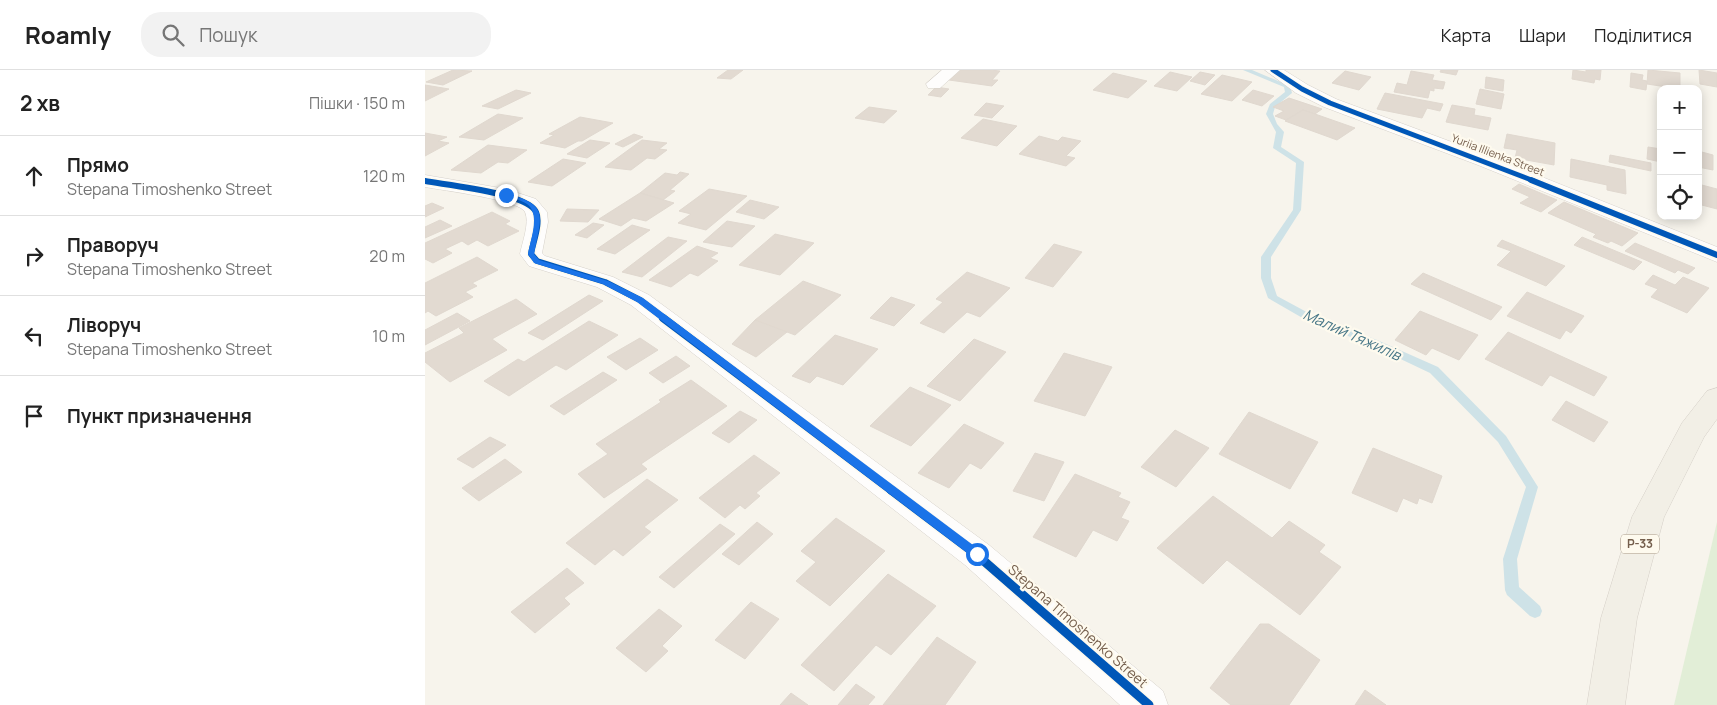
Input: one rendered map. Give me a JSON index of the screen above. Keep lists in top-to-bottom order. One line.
{"streets":{"main road":["Р-33"],"street":["Yuriia Illienka Street","Stepana Timoshenko Street"]},"water":["Малий Тяжилів"],"page":{"header":"Roamly","search":"Пошук","nav":["Карта","Шари","Поділитися"],"heading":["2 хв","Пішки · 150 m"],"map_buttons":["+","−"],"list":[["Прямо","Stepana Timoshenko Street","120 m"],["Праворуч","Stepana Timoshenko Street","20 m"],["Ліворуч","Stepana Timoshenko Street","10 m"],"Пункт призначення"]}}
